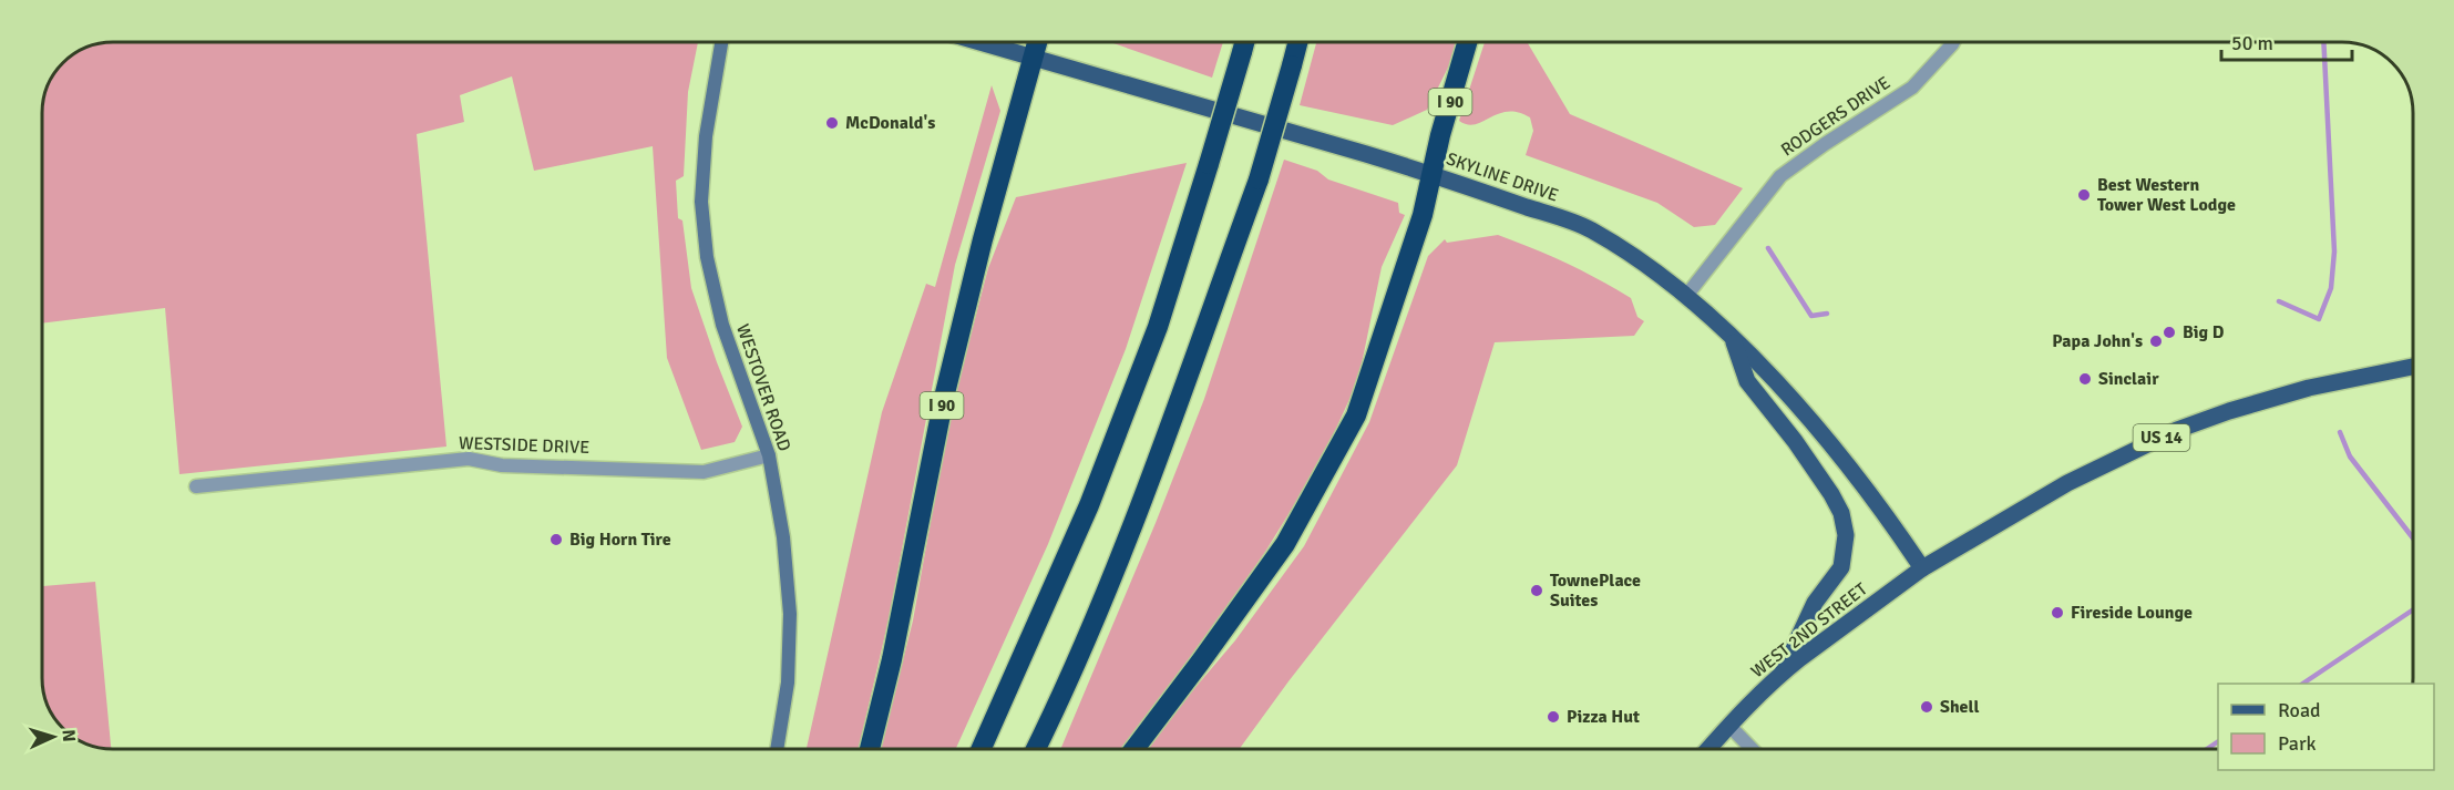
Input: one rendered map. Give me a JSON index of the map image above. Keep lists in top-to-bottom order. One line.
{"streets":{"highway":["I 90"],"main road":["SKYLINE DRIVE","US 14","WEST 2ND STREET"],"street":["RODGERS DRIVE","WESTOVER ROAD","WESTSIDE DRIVE"]},"crossings":[["I 90","SKYLINE DRIVE"],["RODGERS DRIVE","SKYLINE DRIVE"],["SKYLINE DRIVE","US 14"],["SKYLINE DRIVE","WEST 2ND STREET"],["WESTOVER ROAD","WESTSIDE DRIVE"],["US 14","WEST 2ND STREET"]],"places":["McDonald's","Best Western Tower West Lodge","Big D","Papa John's","Sinclair","Big Horn Tire","TownePlace Suites","Fireside Lounge","Shell","Pizza Hut"],"legend":["Road","Park"],"scale_bar":"50 m","north":"right"}
